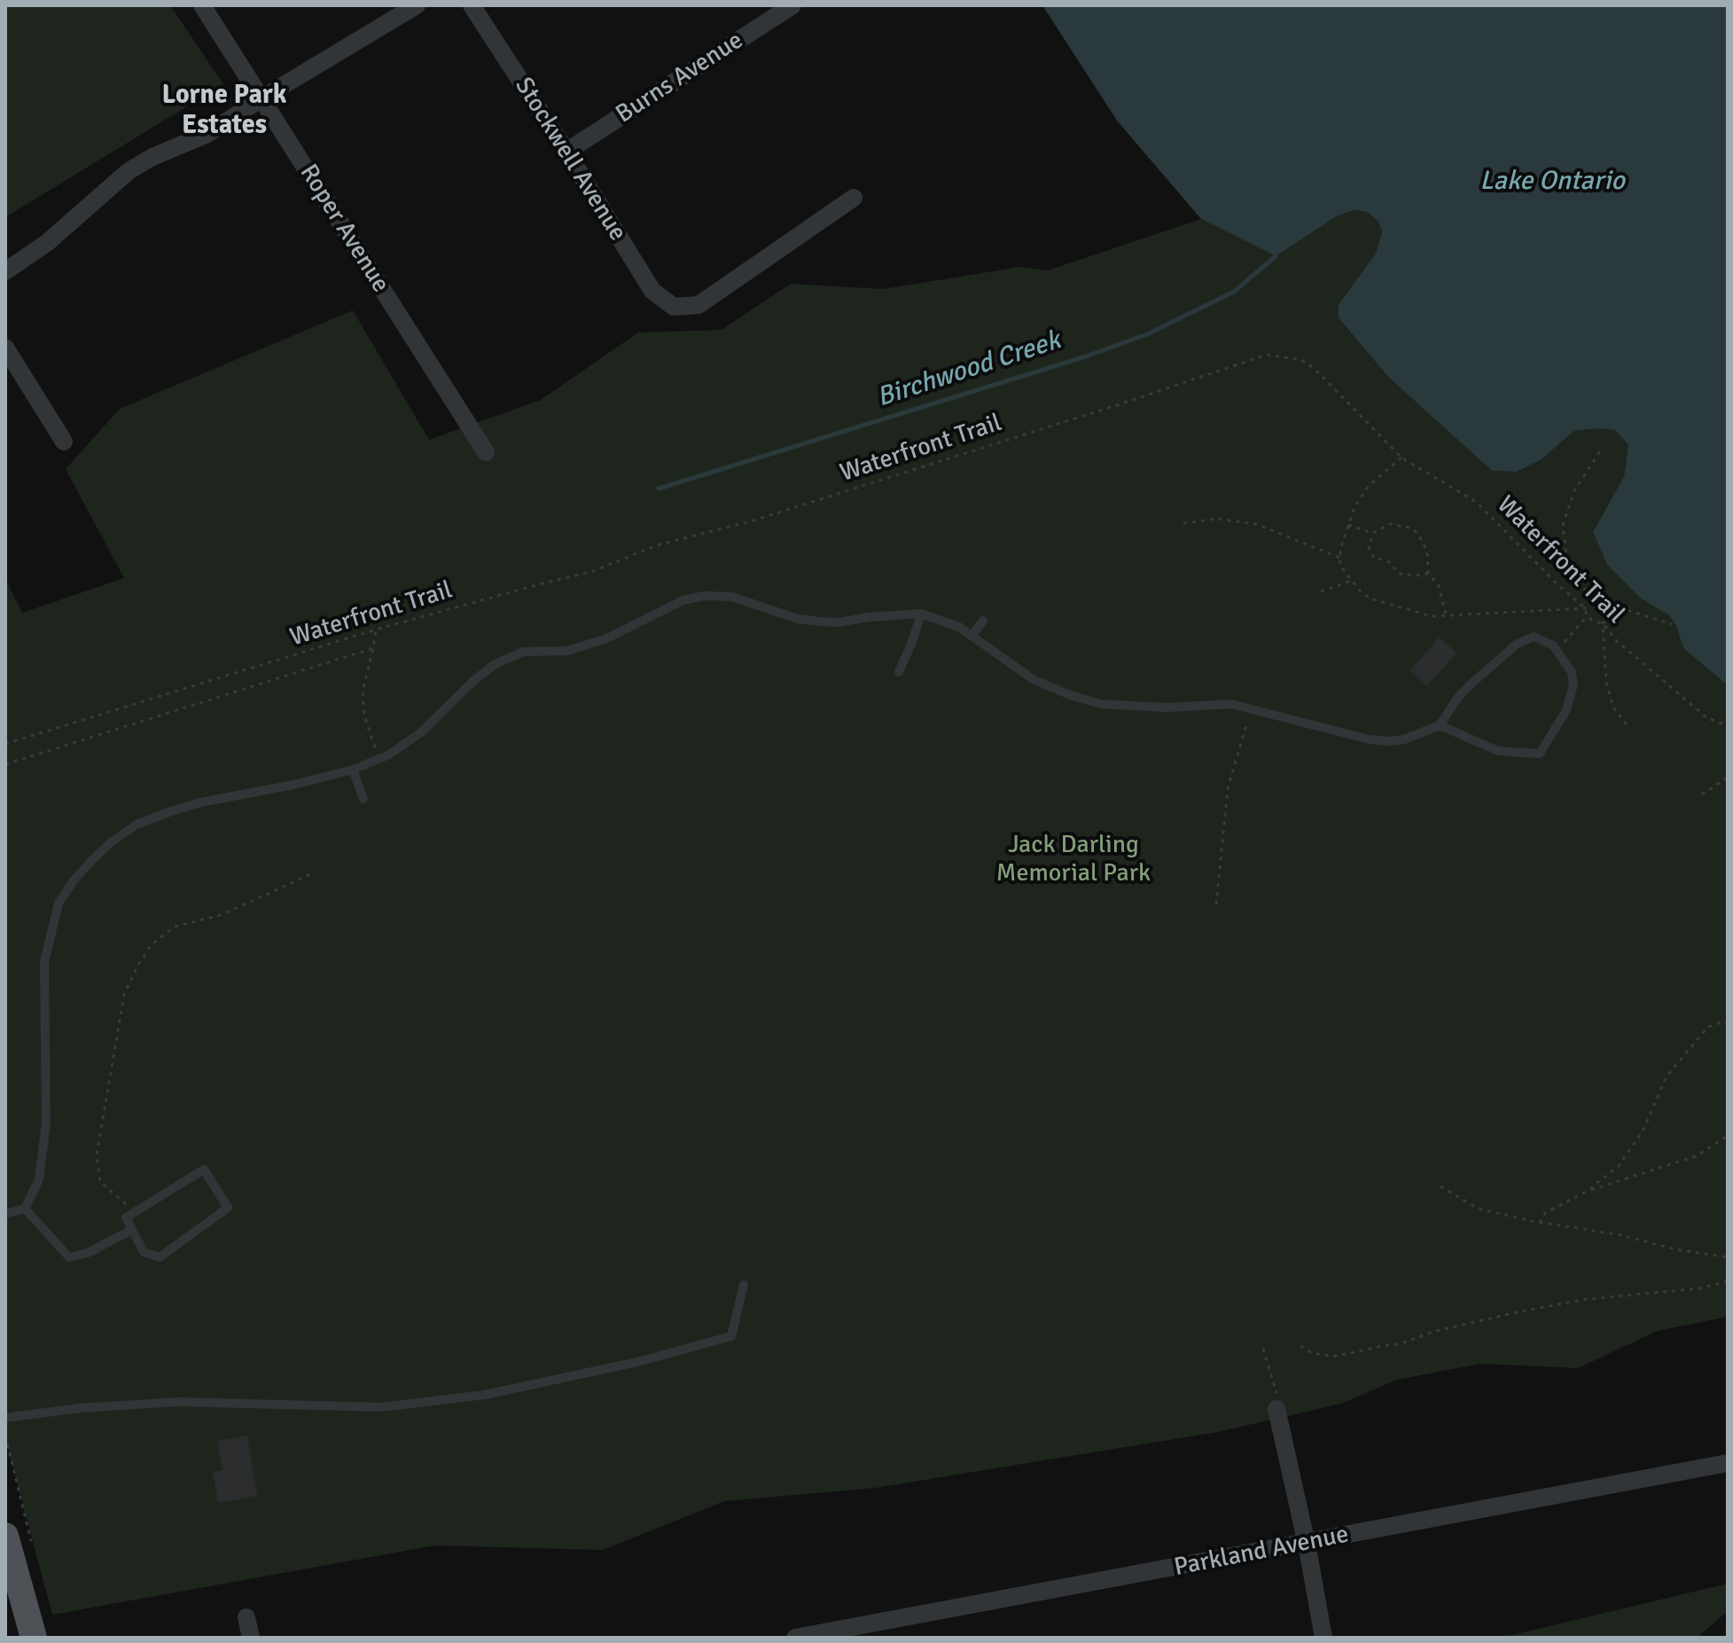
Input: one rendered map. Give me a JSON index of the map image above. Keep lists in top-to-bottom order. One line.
{"streets":{"street":["Burns Avenue","Stockwell Avenue","Roper Avenue","Parkland Avenue"],"path":["Waterfront Trail"]},"crossings":[["Burns Avenue","Stockwell Avenue"]],"districts":["Lorne Park Estates"],"water":["Lake Ontario","Birchwood Creek"],"parks":["Jack Darling Memorial Park"]}
